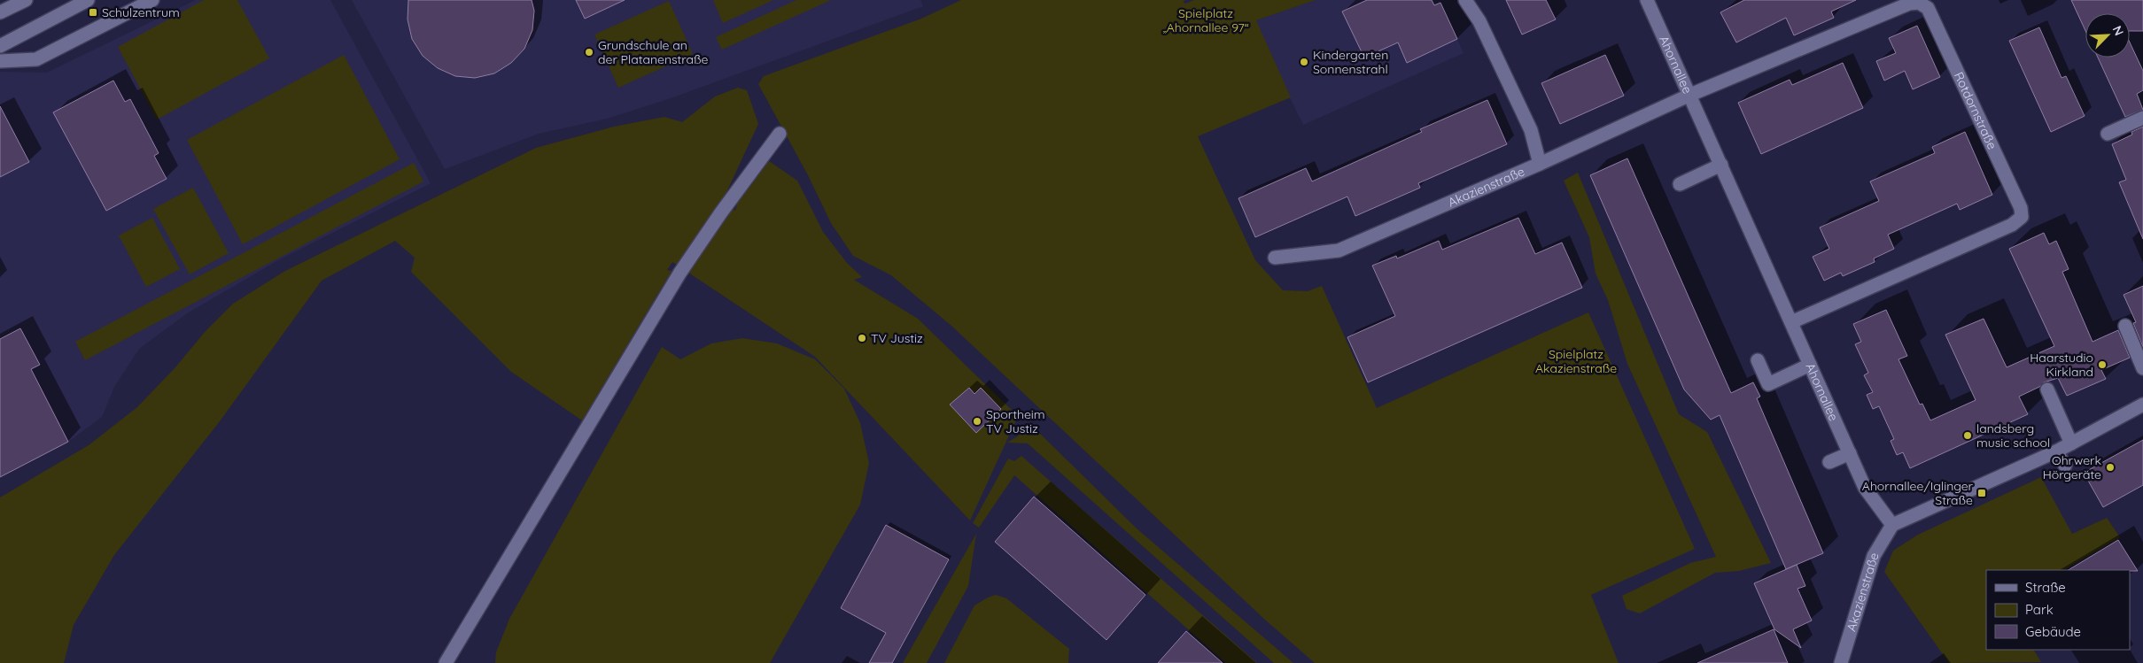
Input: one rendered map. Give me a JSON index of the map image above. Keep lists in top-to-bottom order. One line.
{"streets":{"street":["Ahornallee","Rotdornstraße","Akazienstraße"]},"crossings":[["Ahornallee","Rotdornstraße"],["Ahornallee","Akazienstraße"],["Rotdornstraße","Akazienstraße"]],"parks":["Spielplatz „Ahornallee 97“","Spielplatz Akazienstraße"],"places":{"transit":["Schulzentrum","Ahornallee/Iglinger Straße"],"other":["Grundschule an der Platanenstraße","Kindergarten Sonnenstrahl","TV Justiz","Haarstudio Kirkland","Sportheim TV Justiz","landsberg music school","Ohrwerk Hörgeräte"]},"legend":["Straße","Park","Gebäude"],"north":"top right"}
